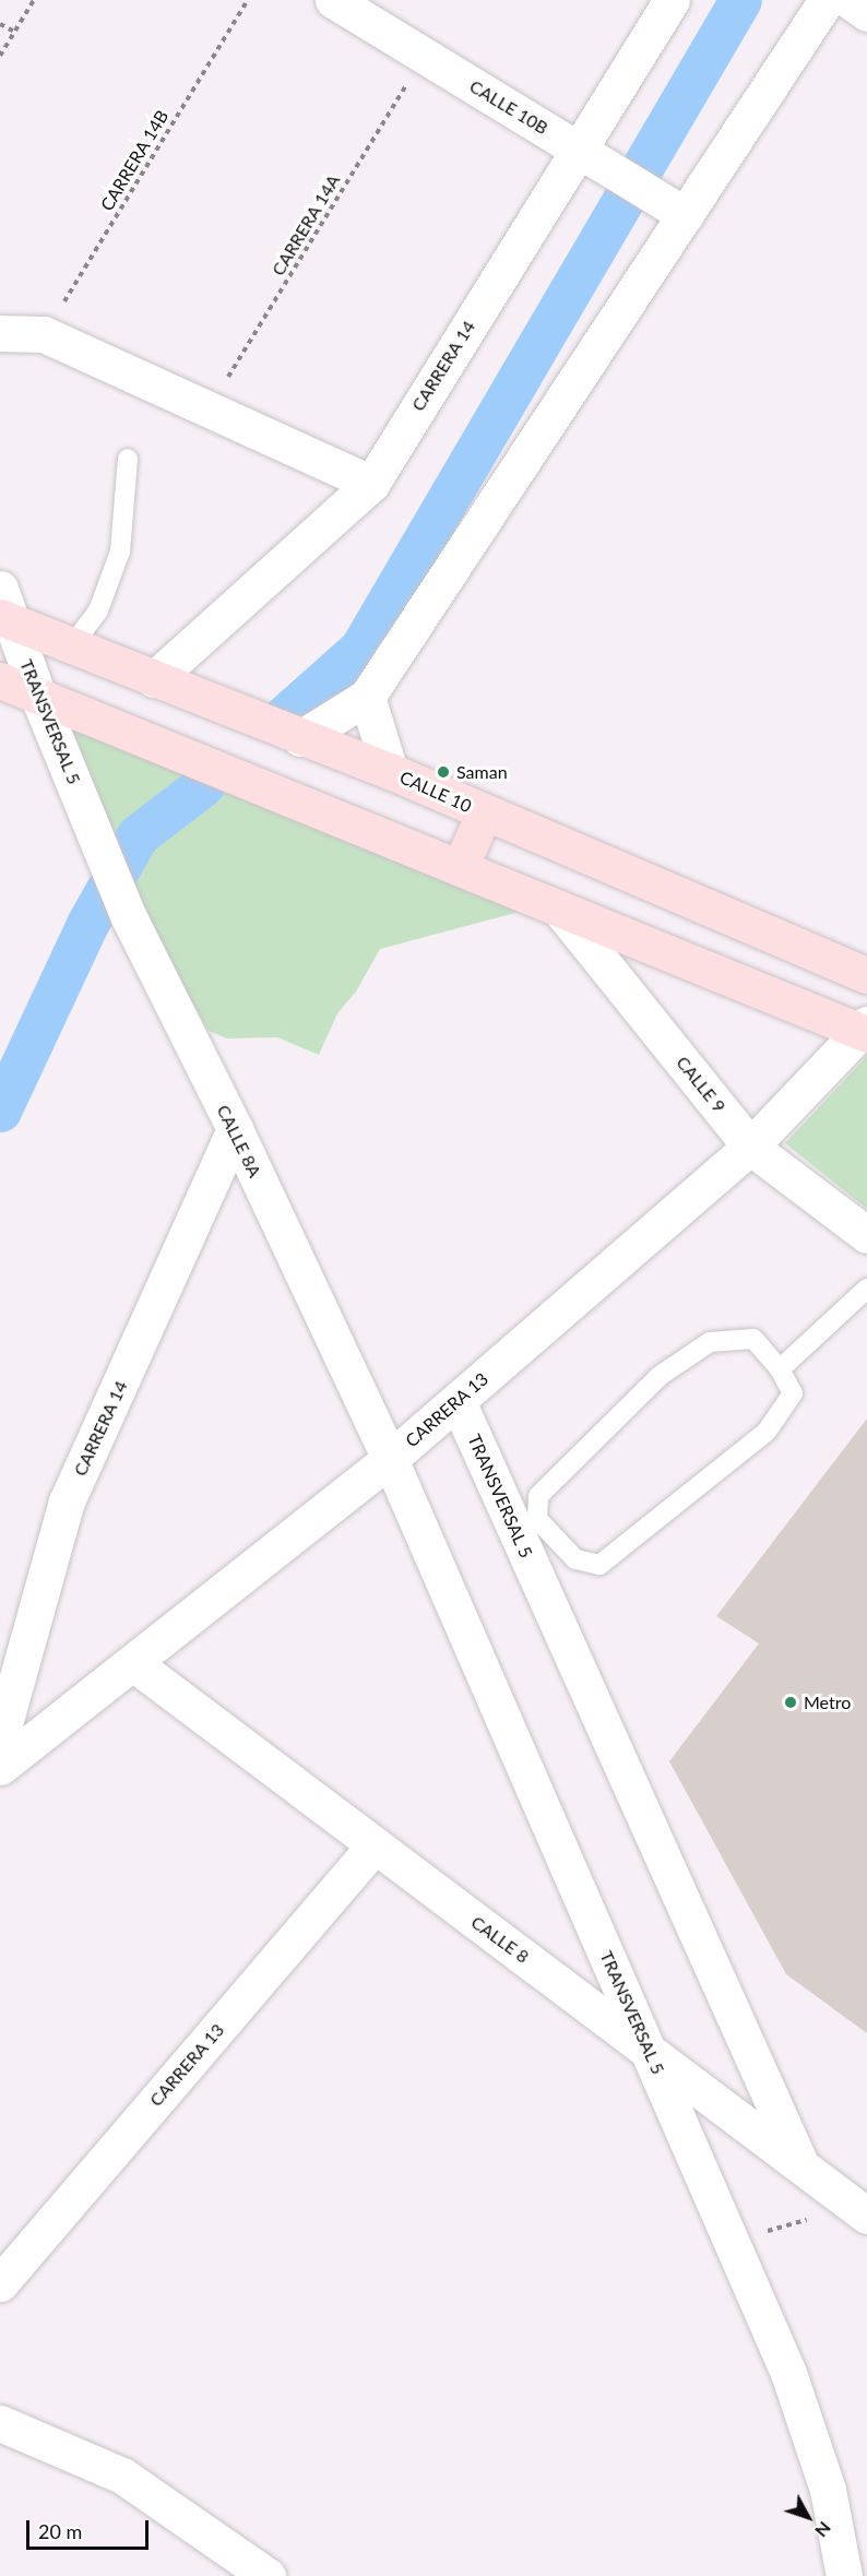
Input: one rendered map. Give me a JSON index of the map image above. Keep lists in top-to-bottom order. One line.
{"streets":{"main road":["CALLE 10"],"street":["CALLE 10B","CARRERA 14","TRANSVERSAL 5","CALLE 9","CALLE 8A","CARRERA 13","CALLE 8"],"path":["CARRERA 14B","CARRERA 14A"]},"crossings":[["CALLE 10B","CARRERA 14A"],["CALLE 10B","CARRERA 14"],["CARRERA 14","CALLE 10"],["CARRERA 14","CALLE 8A"],["TRANSVERSAL 5","CALLE 10"],["TRANSVERSAL 5","CALLE 8A"],["TRANSVERSAL 5","CARRERA 13"],["TRANSVERSAL 5","CALLE 8"],["CALLE 9","CARRERA 13"],["CALLE 8A","CARRERA 13"],["CARRERA 13","CALLE 8"]],"places":["Saman","Metro"],"scale_bar":"20 m","north":"bottom right"}
